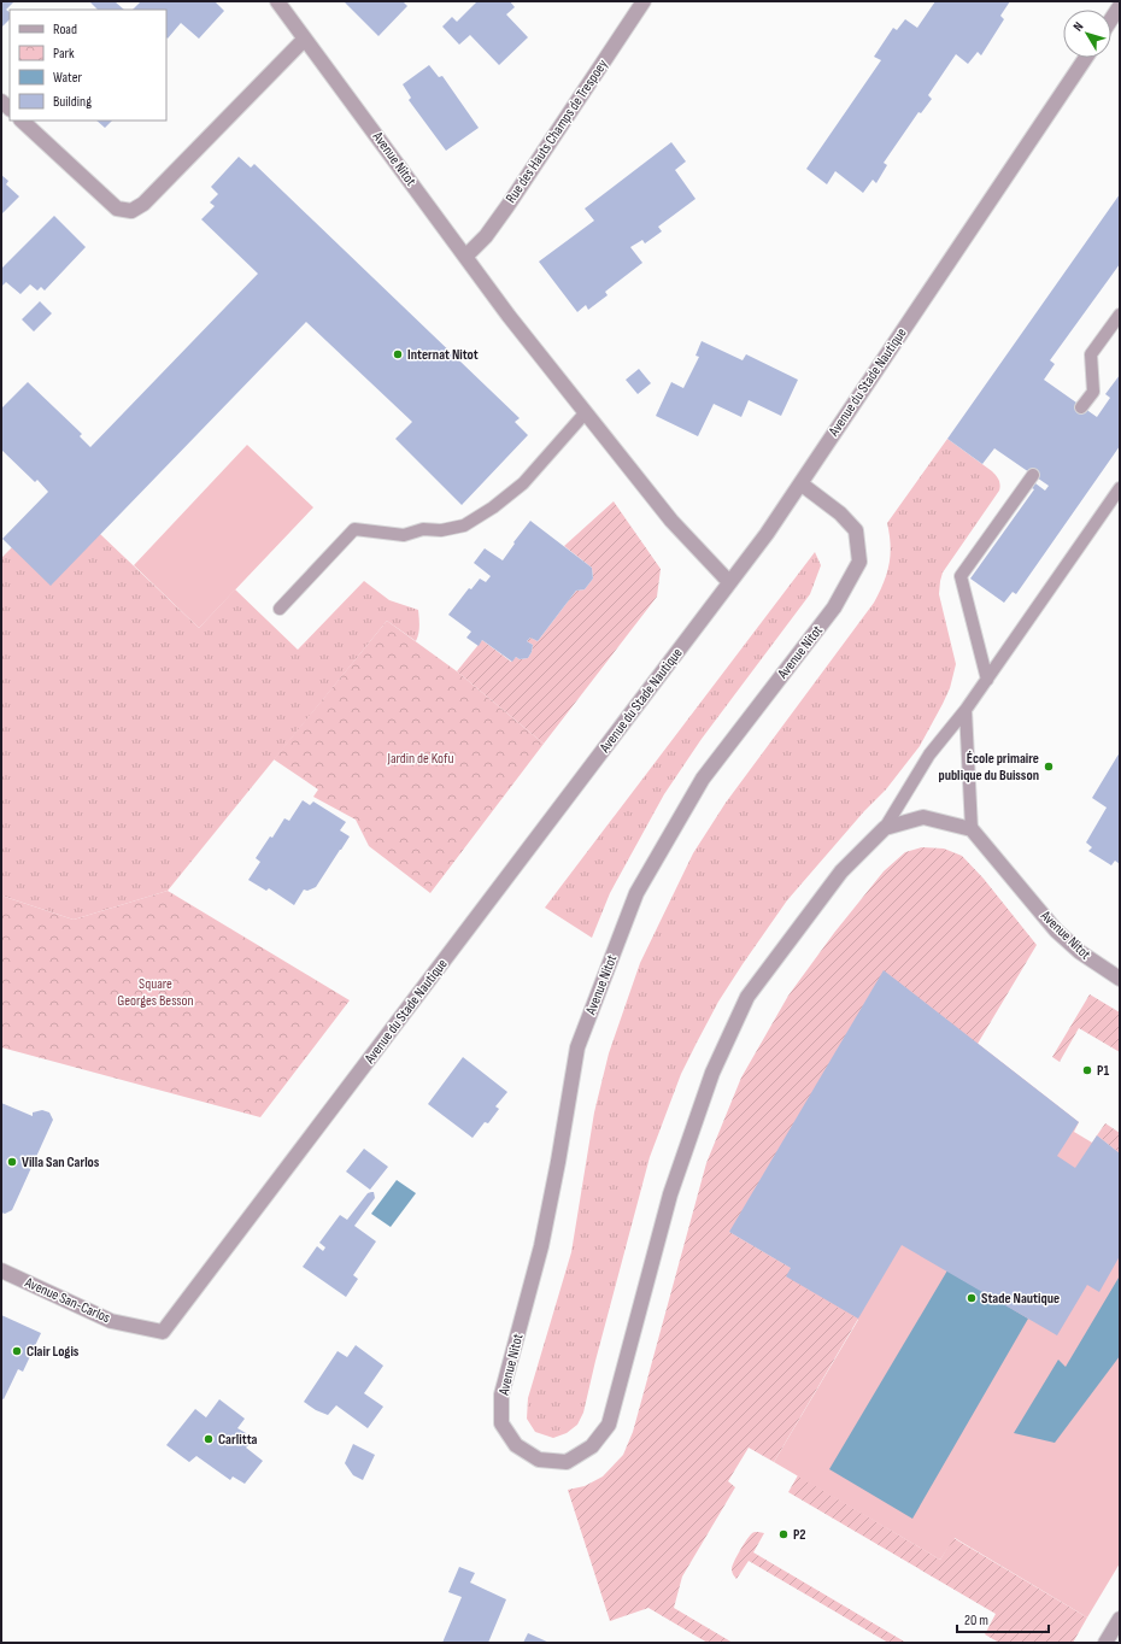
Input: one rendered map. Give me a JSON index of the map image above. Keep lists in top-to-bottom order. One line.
{"streets":{"street":["Rue des Hauts Champs de Trespoey","Avenue Nitot","Avenue du Stade Nautique","Avenue San-Carlos"]},"crossings":[["Rue des Hauts Champs de Trespoey","Avenue Nitot"],["Avenue Nitot","Avenue du Stade Nautique"],["Avenue du Stade Nautique","Avenue San-Carlos"]],"parks":["Jardin de Kofu","Square Georges Besson"],"places":["Internat Nitot","École primaire publique du Buisson","P1","Villa San Carlos","Stade Nautique","Clair Logis","Carlitta","P2"],"legend":["Road","Park","Water","Building"],"scale_bar":"20 m","north":"top left"}
